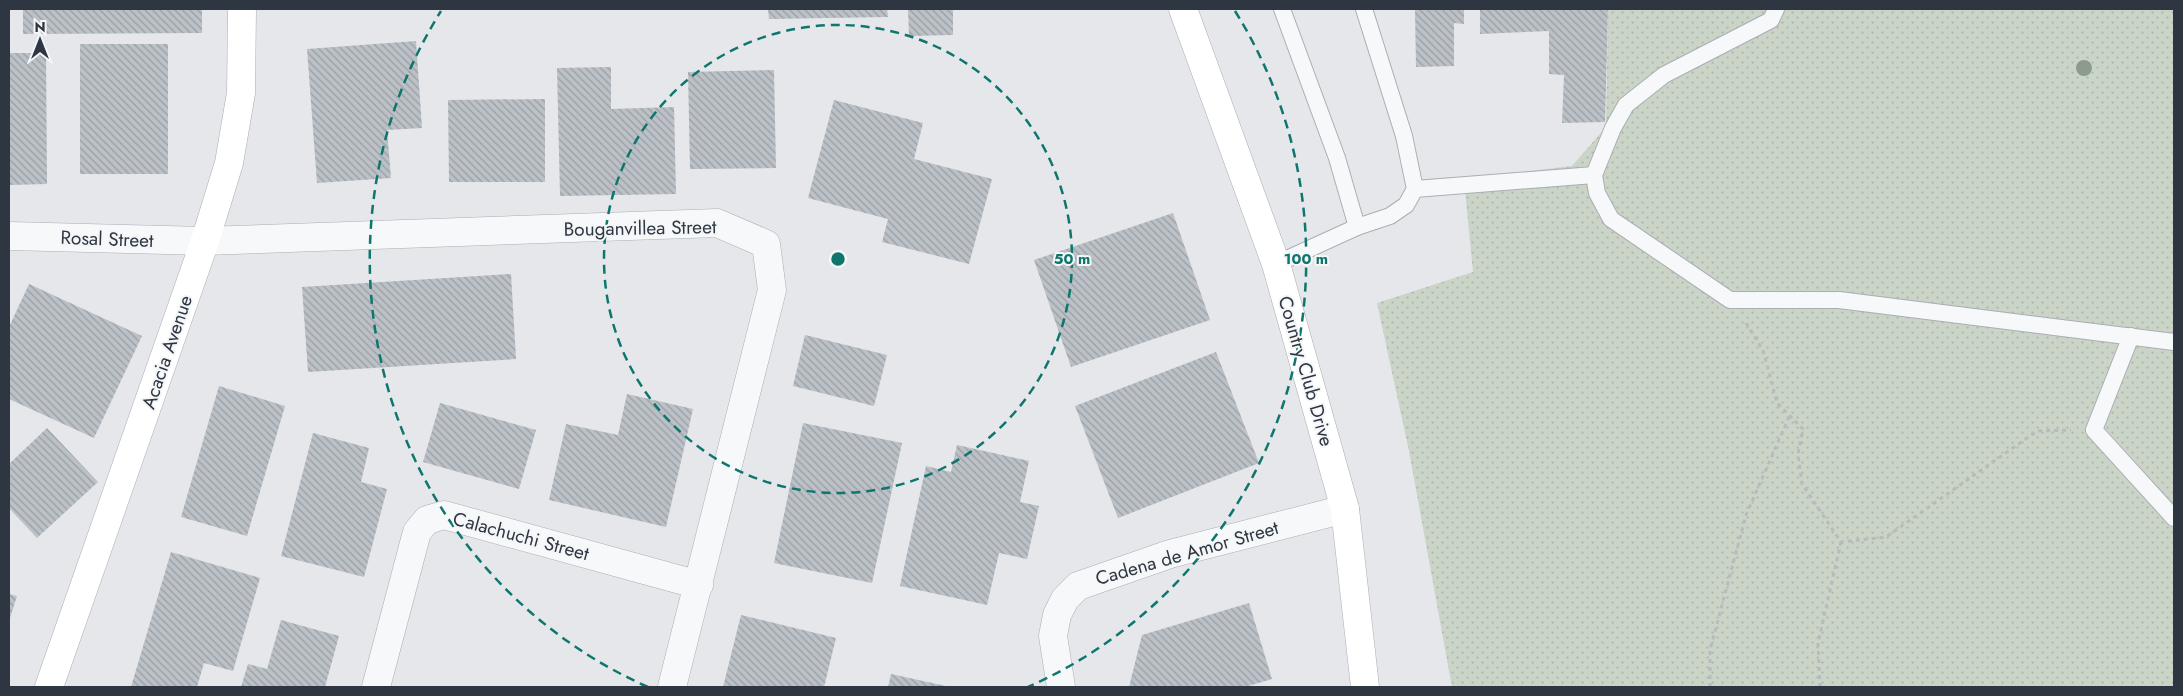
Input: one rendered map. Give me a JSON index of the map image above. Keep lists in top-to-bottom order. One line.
{"streets":{"street":["Bouganvillea Street","Rosal Street","Acacia Avenue","Country Club Drive","Calachuchi Street","Cadena de Amor Street"]},"crossings":[["Bouganvillea Street","Rosal Street"],["Bouganvillea Street","Acacia Avenue"],["Bouganvillea Street","Calachuchi Street"],["Rosal Street","Acacia Avenue"],["Country Club Drive","Cadena de Amor Street"]],"north":"top","rings":["50 m","100 m"]}
